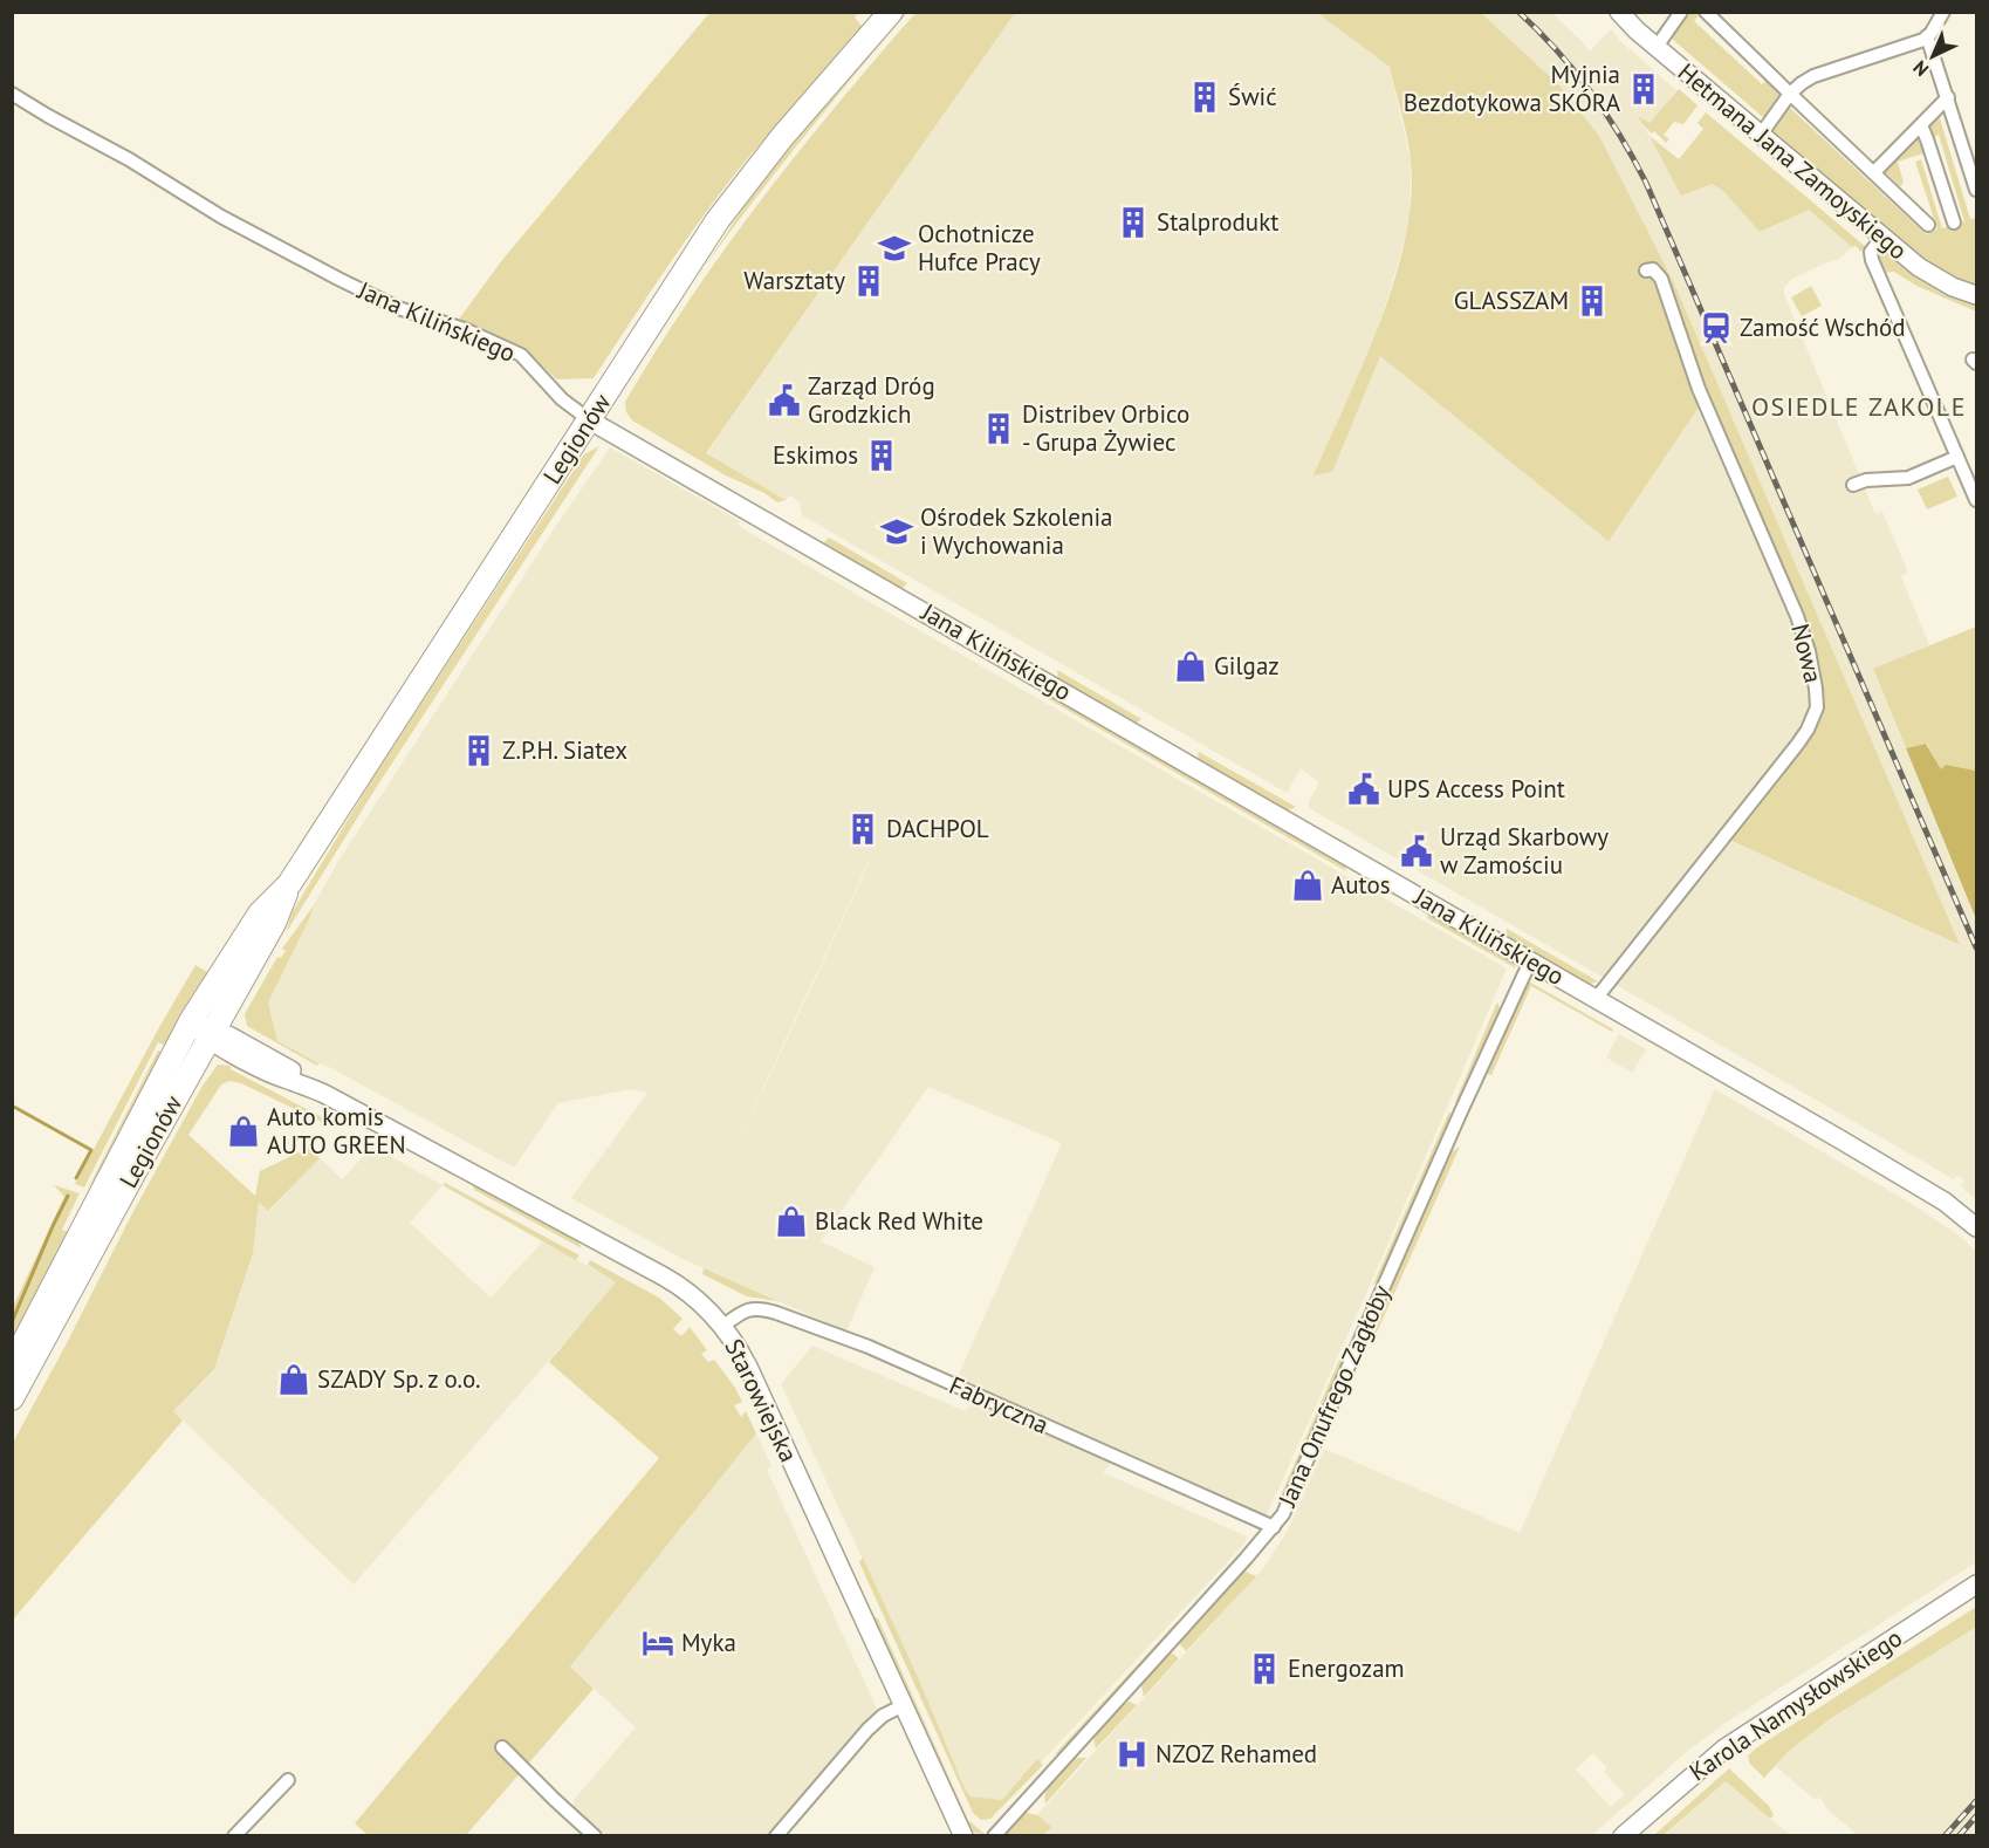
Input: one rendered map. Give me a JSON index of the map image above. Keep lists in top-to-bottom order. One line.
{"streets":{"highway":["Legionów"],"street":["Hetmana Jana Zamoyskiego","Jana Kilińskiego","Nowa","Jana Onufrego Zagłoby","Starowiejska","Fabryczna","Karola Namysłowskiego"]},"crossings":[["Jana Kilińskiego","Legionów"],["Jana Kilińskiego","Nowa"],["Jana Kilińskiego","Jana Onufrego Zagłoby"],["Legionów","Starowiejska"],["Jana Onufrego Zagłoby","Fabryczna"],["Starowiejska","Fabryczna"]],"districts":["OSIEDLE ZAKOLE"],"places":{"building":["Myjnia Bezdotykowa SKÓRA","Świć","Stalprodukt","Warsztaty","GLASSZAM","Distribev Orbico - Grupa Żywiec","Eskimos","Z.P.H. Siatex","DACHPOL","Energozam"],"school or university":["Ochotnicze Hufce Pracy","Ośrodek Szkolenia i Wychowania"],"station":["Zamość Wschód"],"public building":["Zarząd Dróg Grodzkich","UPS Access Point","Urząd Skarbowy w Zamościu"],"shop":["Gilgaz","Autos","Auto komis AUTO GREEN","Black Red White","SZADY Sp. z o.o."],"hotel":["Myka"],"hospital":["NZOZ Rehamed"]},"north":"bottom left"}
